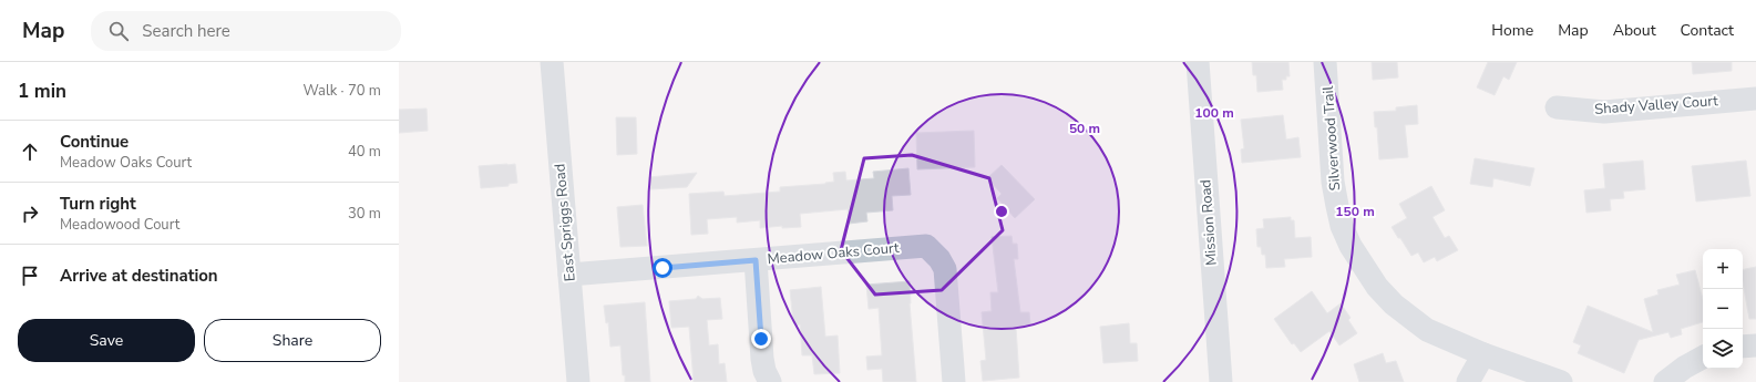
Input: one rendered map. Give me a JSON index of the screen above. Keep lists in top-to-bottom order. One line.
{"streets":{"street":["Shady Valley Court","Silverwood Trail","East Spriggs Road","Mission Road","Meadow Oaks Court"]},"crossings":[["East Spriggs Road","Meadow Oaks Court"]],"page":{"header":"Map","search":"Search here","nav":["Home","Map","About","Contact"],"heading":["1 min","Walk · 70 m"],"list":[["Continue","Meadow Oaks Court","40 m"],["Turn right","Meadowood Court","30 m"],"Arrive at destination"],"map_buttons":["+","−"],"buttons":["Save","Share"]},"rings":["100 m","50 m","150 m"]}
